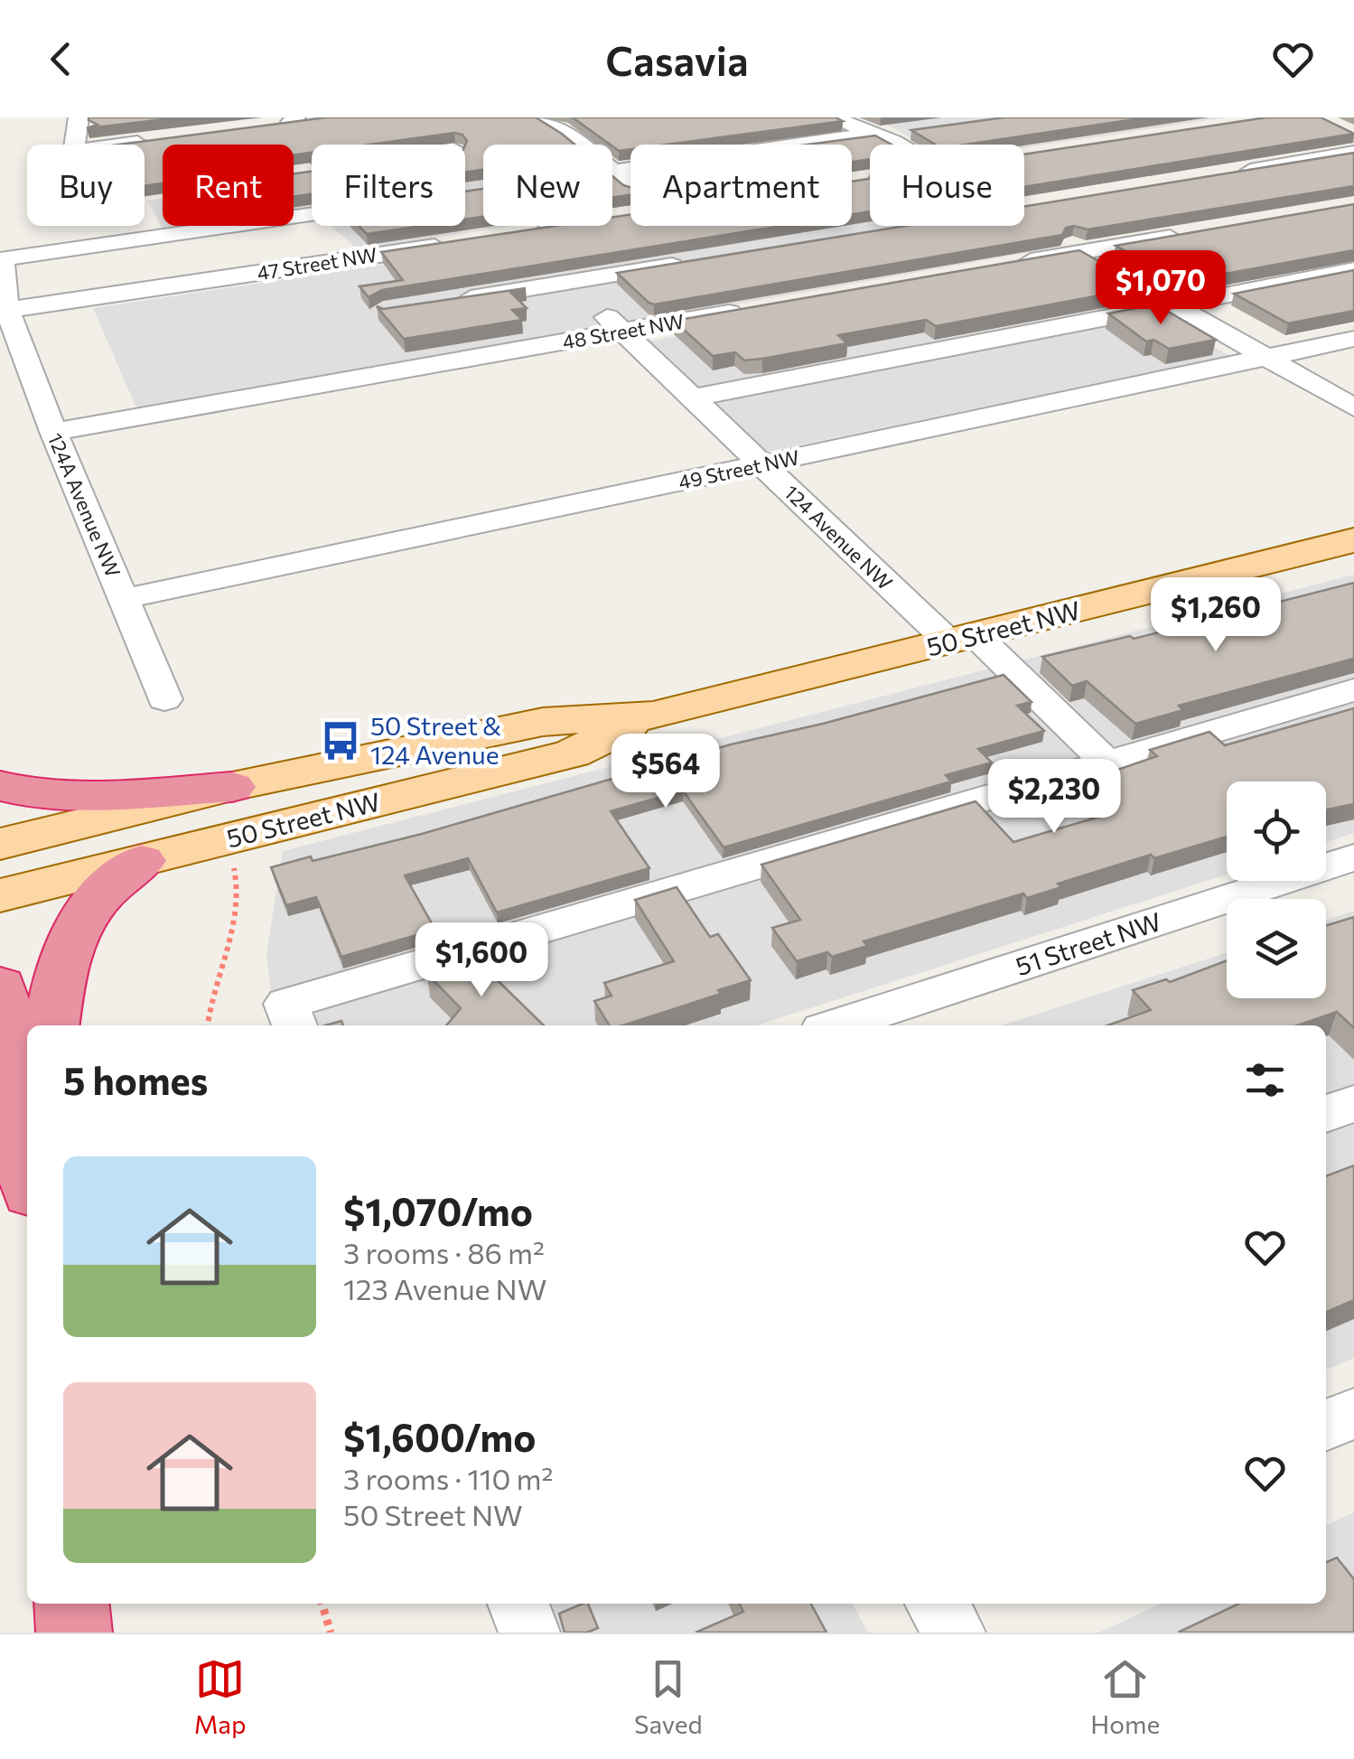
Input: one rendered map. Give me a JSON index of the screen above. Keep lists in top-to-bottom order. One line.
{"streets":{"main road":["50 Street NW"],"street":["47 Street NW","48 Street NW","49 Street NW","124A Avenue NW","124 Avenue NW","51 Street NW"]},"crossings":[["47 Street NW","124A Avenue NW"],["48 Street NW","124A Avenue NW"],["48 Street NW","124 Avenue NW"],["49 Street NW","124A Avenue NW"],["49 Street NW","124 Avenue NW"],["124 Avenue NW","50 Street NW"]],"places":{"bus stop":["50 Street & 124 Avenue"]},"page":{"header":"Casavia","chip":["Buy","Rent","Filters","New","Apartment","House"],"price":["$1,070","$1,260","$564","$2,230","$1,600"],"heading":"5 homes","list":[{"name":"$1,070/mo","note":"3 rooms · 86 m² · 123 Avenue NW"},{"name":"$1,600/mo","note":"3 rooms · 110 m² · 50 Street NW"}],"tabs":["Map","Saved","Home"]}}
